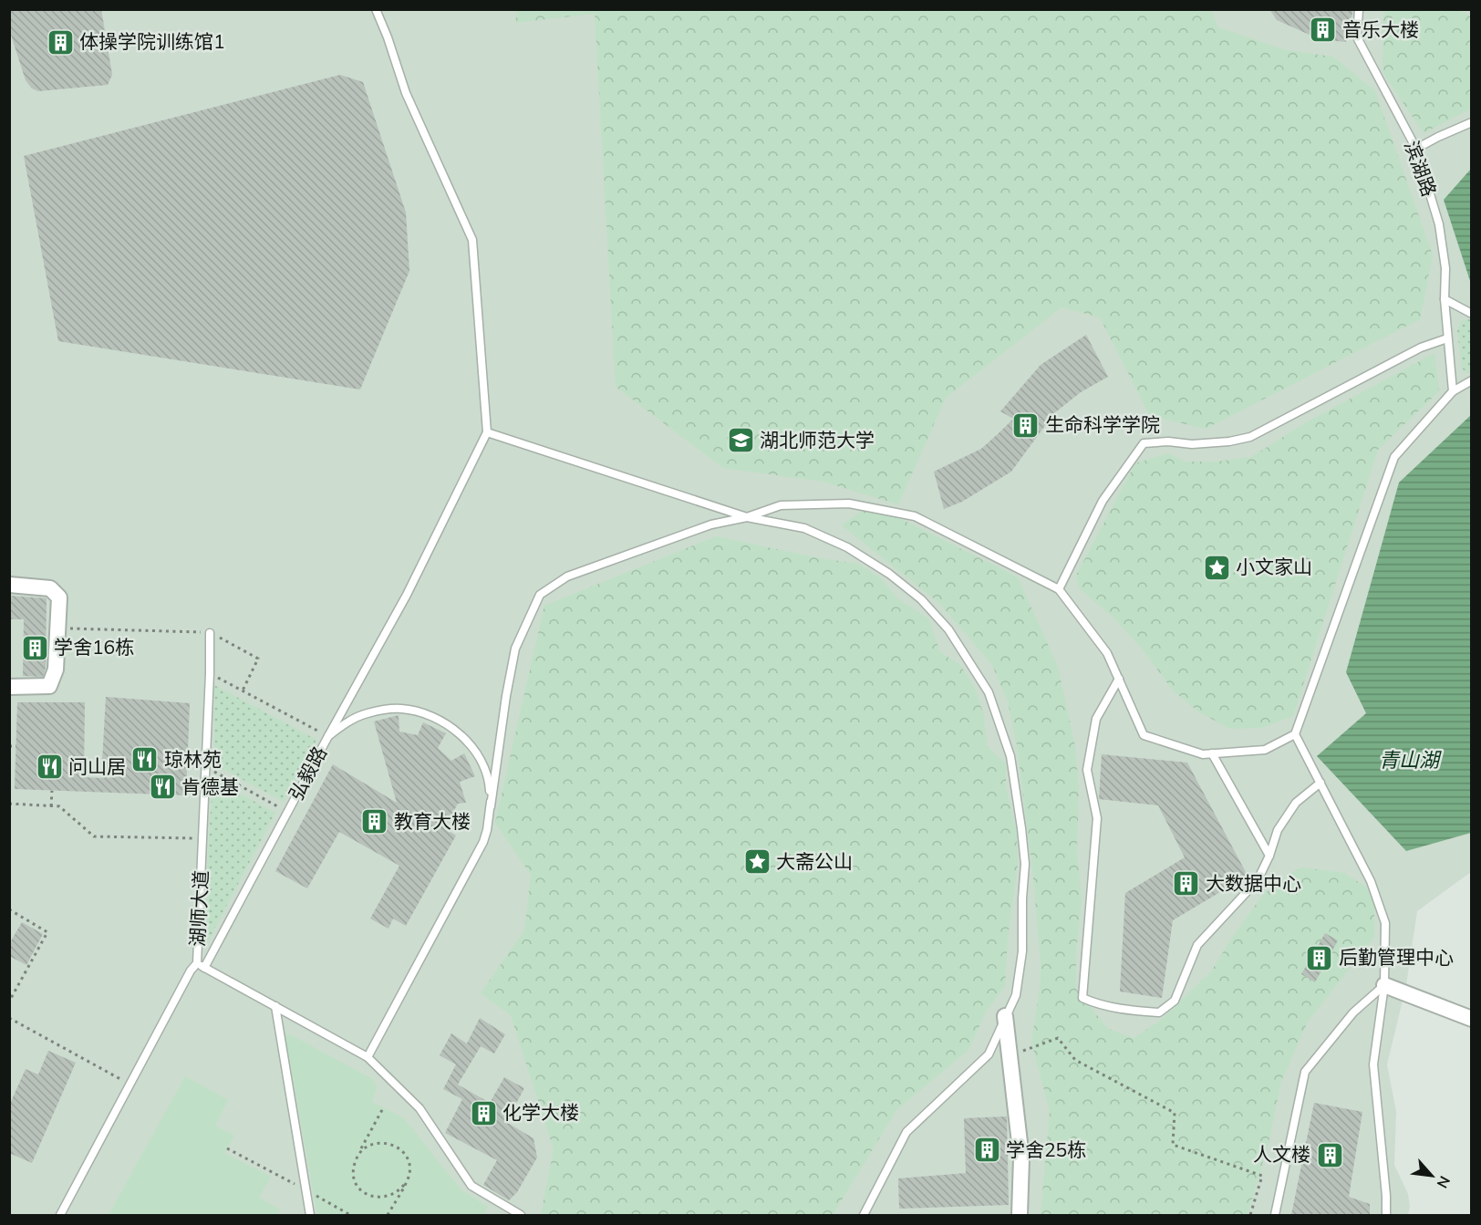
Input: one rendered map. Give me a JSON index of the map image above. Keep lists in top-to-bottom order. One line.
{"streets":{"lane":["滨湖路","弘毅路","湖师大道"]},"water":["青山湖"],"places":{"building":["音乐大楼","体操学院训练馆1","生命科学学院","学舍16栋","教育大楼","大数据中心","后勤管理中心","化学大楼","学舍25栋","人文楼"],"school or university":["湖北师范大学"],"place":["小文家山","大斋公山"],"restaurant":["琼林苑","问山居","肯德基"]},"north":"bottom right"}
